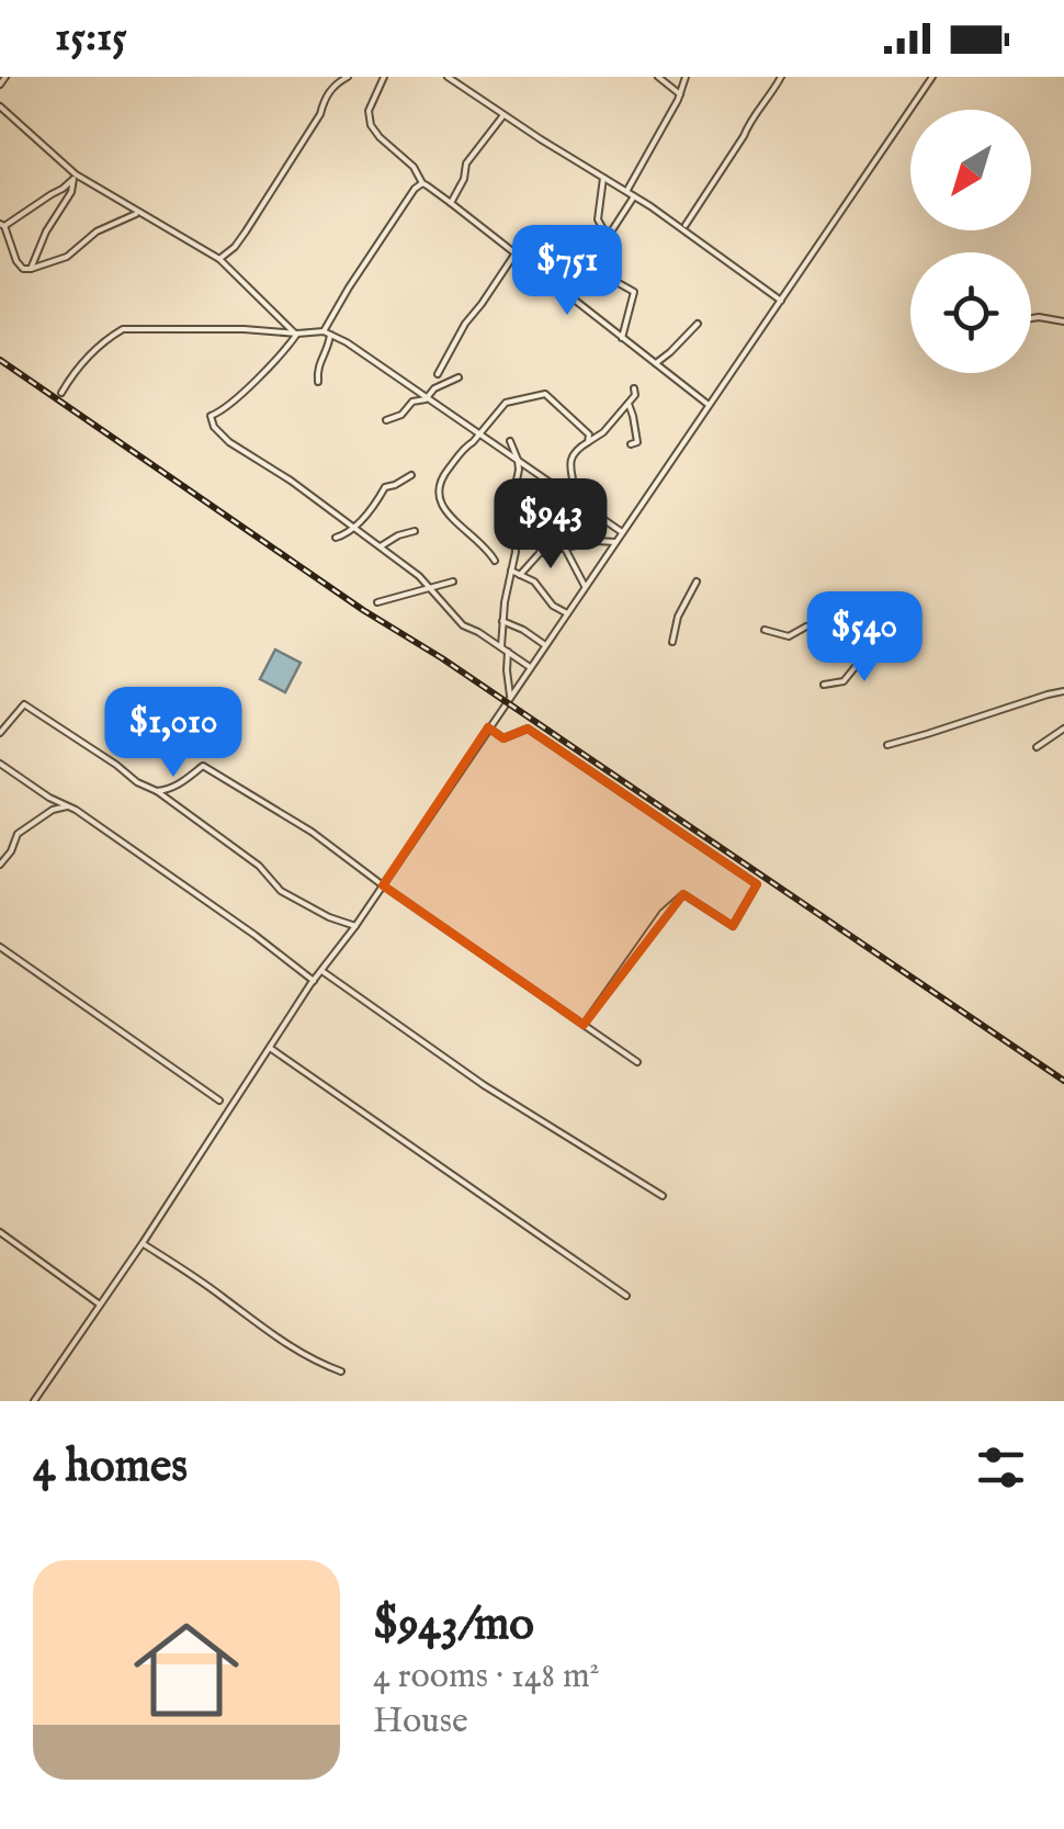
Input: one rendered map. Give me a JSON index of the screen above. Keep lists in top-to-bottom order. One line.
{"north":"bottom left","page":{"status":"15:15","price":["$751","$943","$540","$1,010"],"heading":"4 homes","list":[{"name":"$943/mo","note":"4 rooms · 148 m² · House"}]}}
